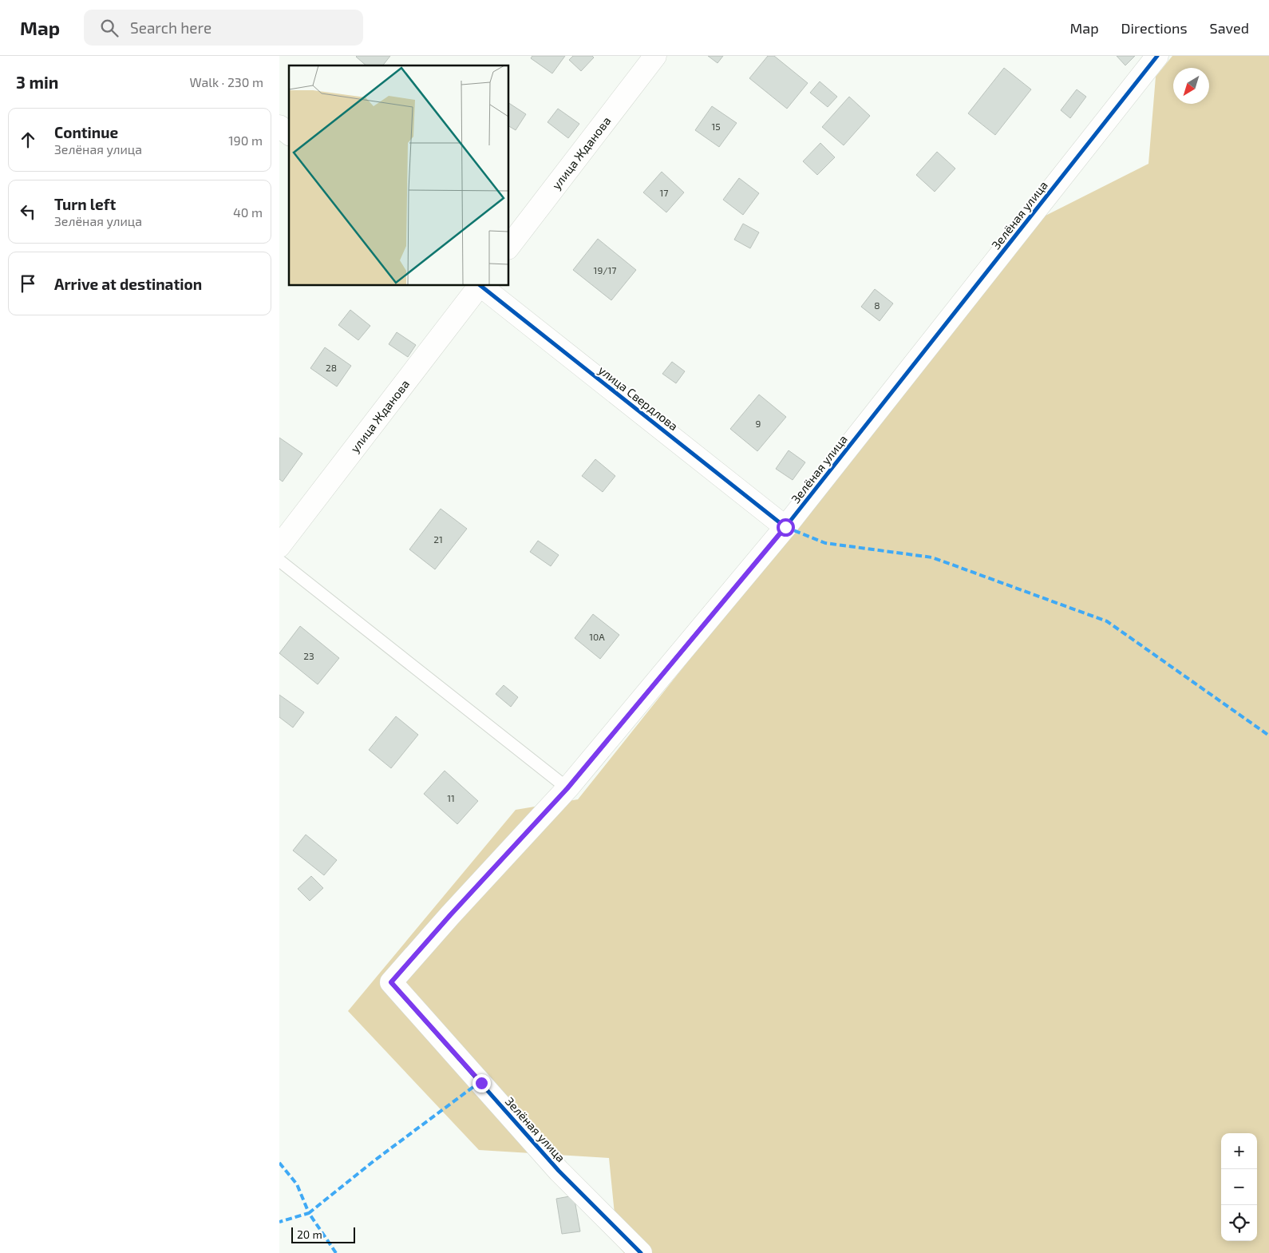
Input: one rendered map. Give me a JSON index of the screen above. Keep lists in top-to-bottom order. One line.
{"streets":{"street":["улица Жданова","Зелёная улица","улица Свердлова"]},"crossings":[["Зелёная улица","улица Свердлова"]],"house_numbers":["15","17","19/17","8","28","9","21","10А","23","11"],"scale_bar":"20 m","north":"bottom left","page":{"header":"Map","search":"Search here","nav":["Map","Directions","Saved"],"heading":["3 min","Walk · 230 m"],"list":[["Continue","Зелёная улица","190 m"],["Turn left","Зелёная улица","40 m"],"Arrive at destination"],"map_buttons":["+","−"],"scale":"20 m"}}
